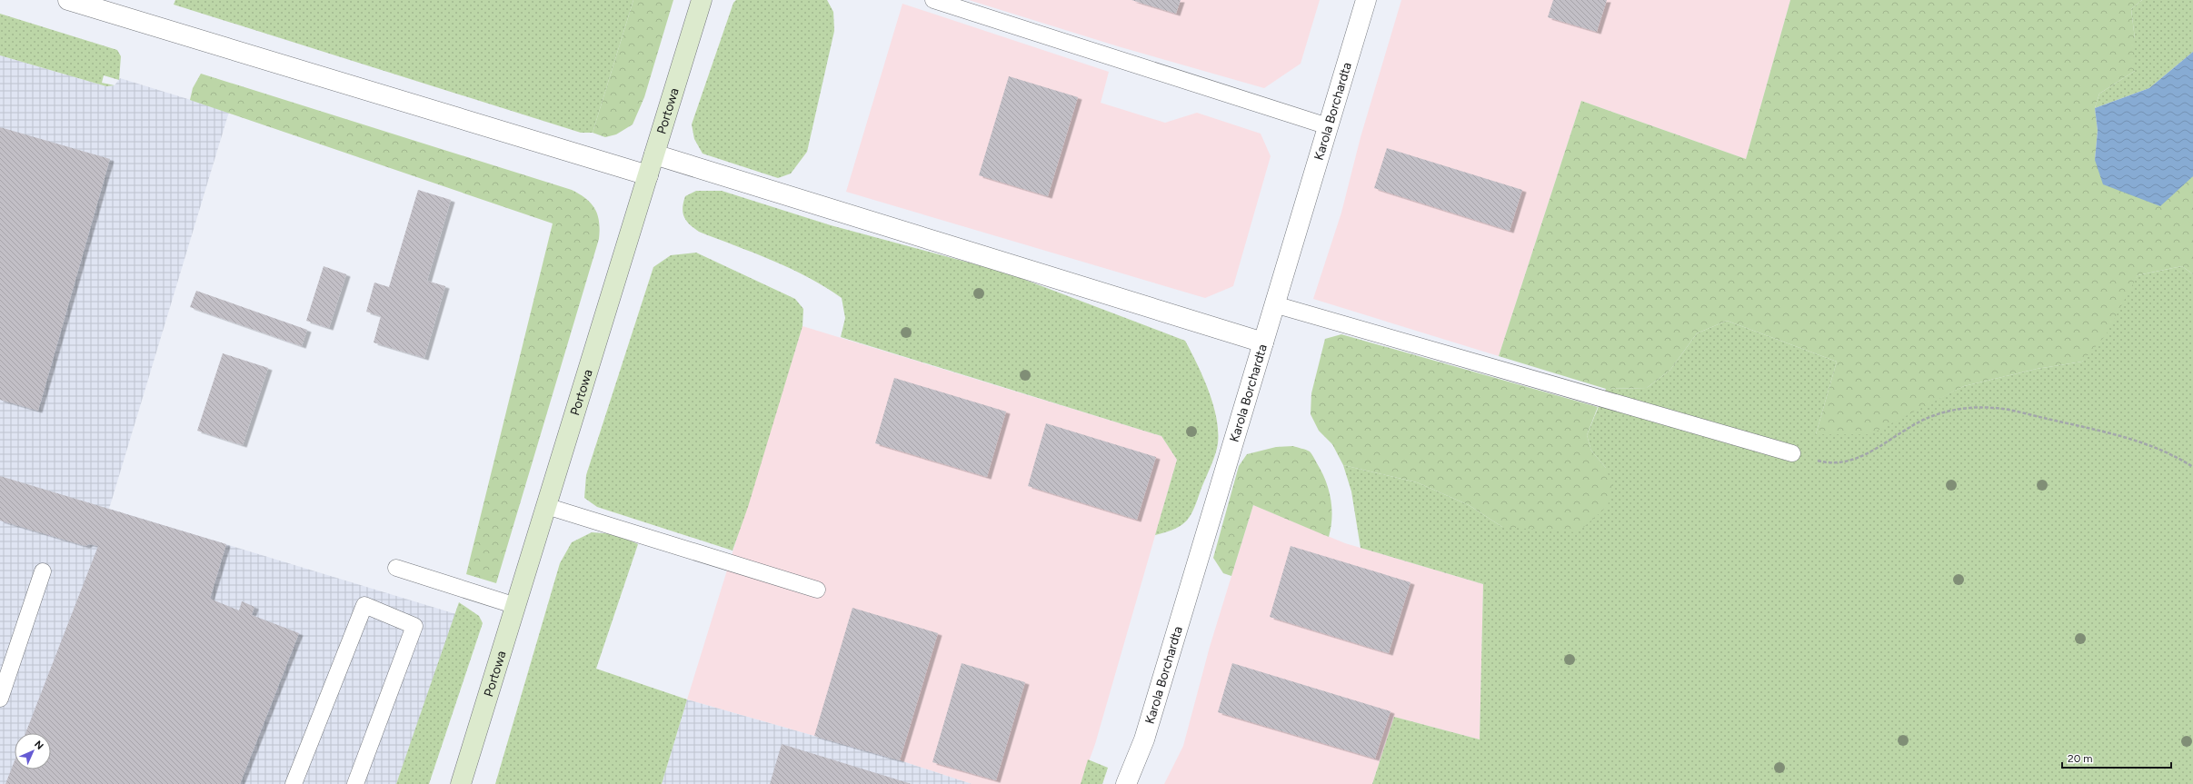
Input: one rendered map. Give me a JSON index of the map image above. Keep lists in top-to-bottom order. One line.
{"streets":{"main road":["Portowa"],"street":["Karola Borchardta"]},"scale_bar":"20 m","north":"top right"}
